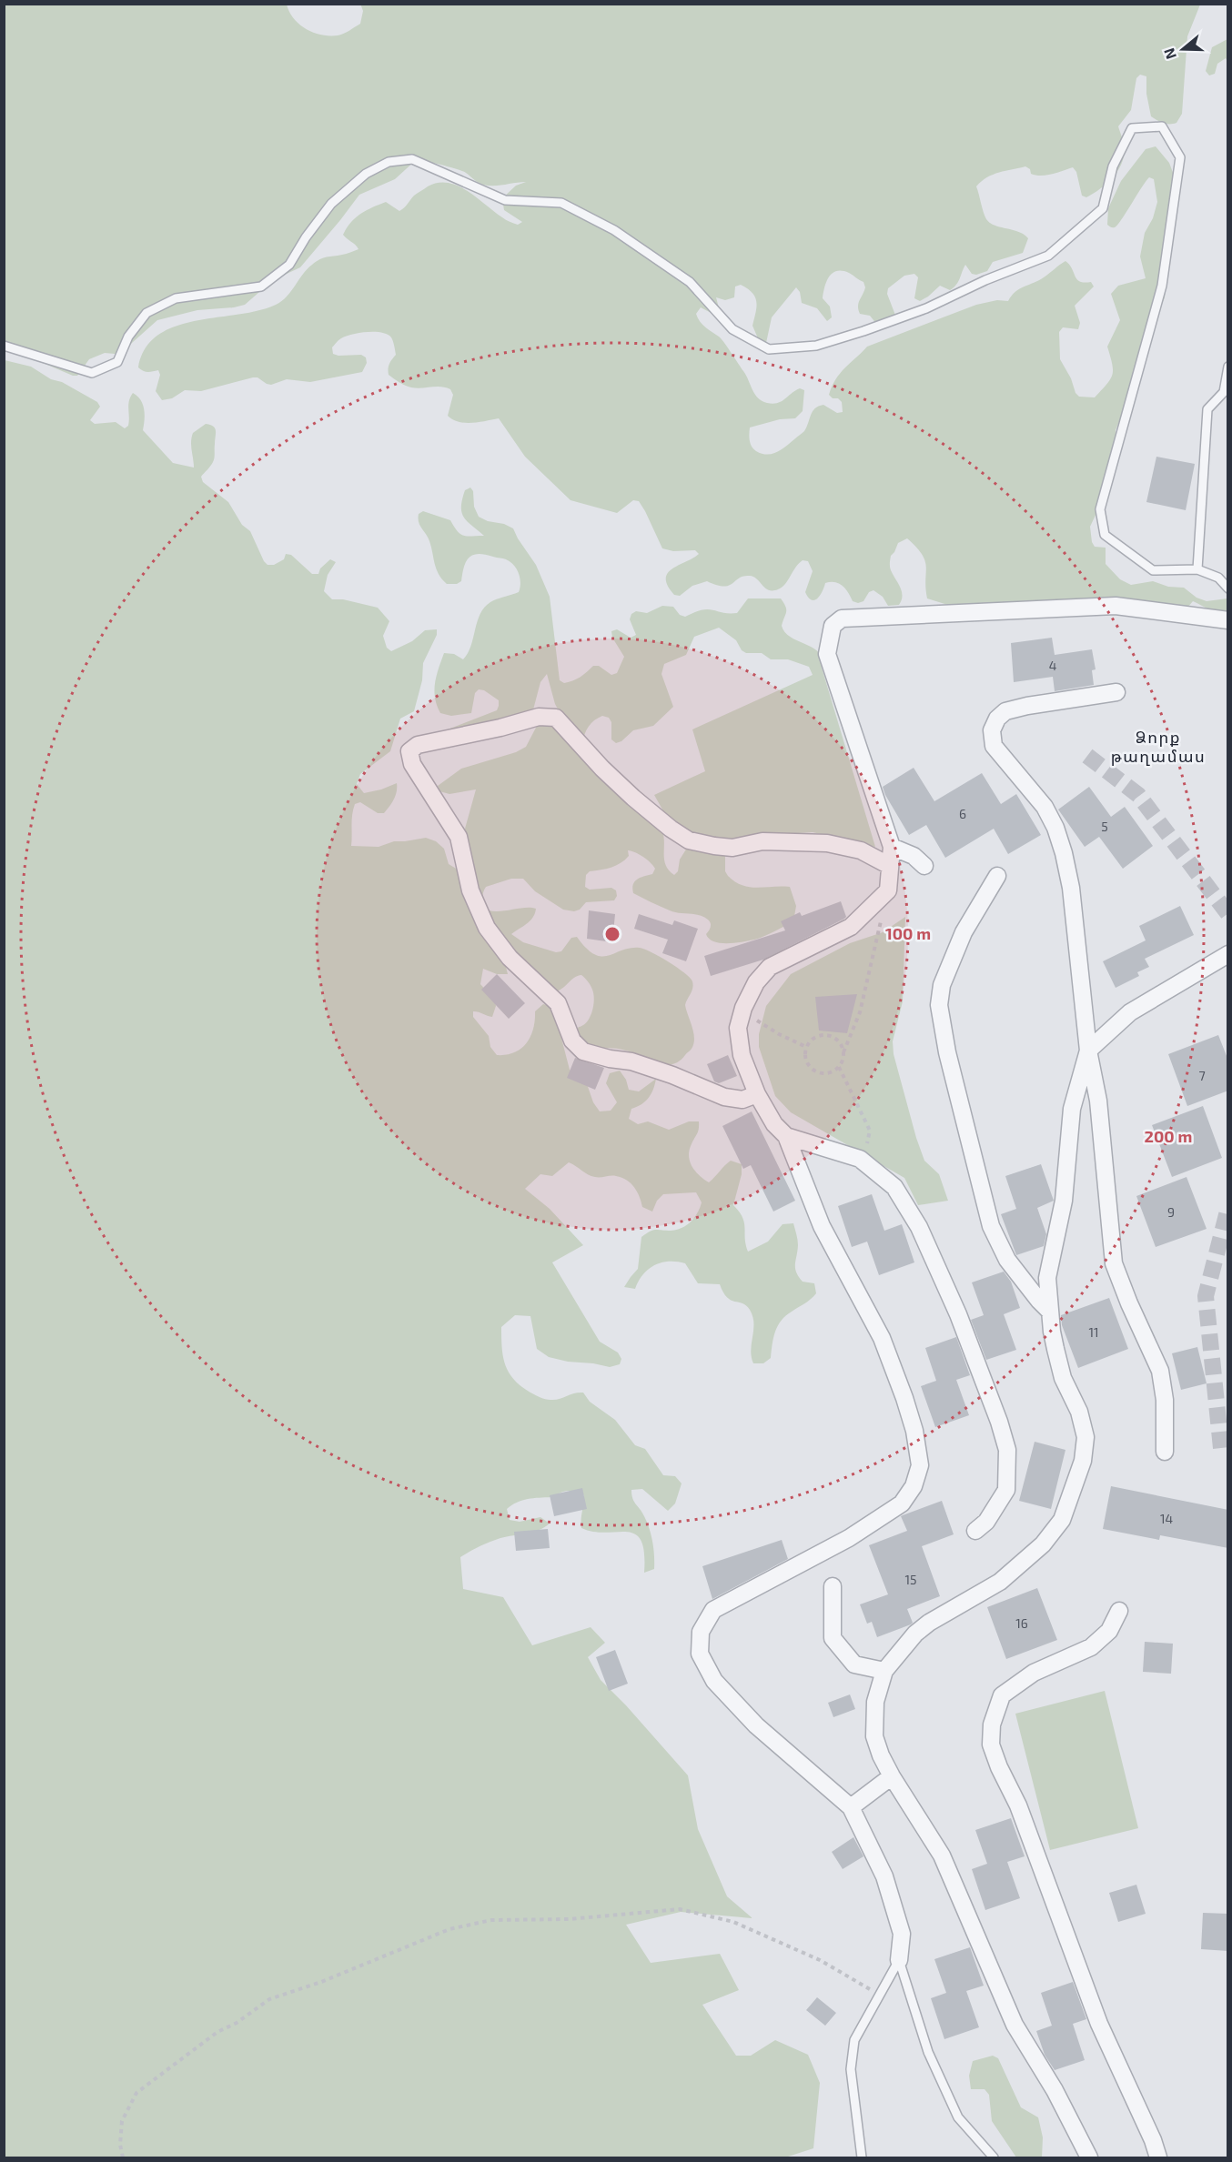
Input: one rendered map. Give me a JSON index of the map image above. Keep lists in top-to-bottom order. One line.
{"districts":["Ձորք թաղամաս"],"house_numbers":["4","6","5","7","9","11","14","15","16"],"north":"left","rings":["100 m","200 m"]}
